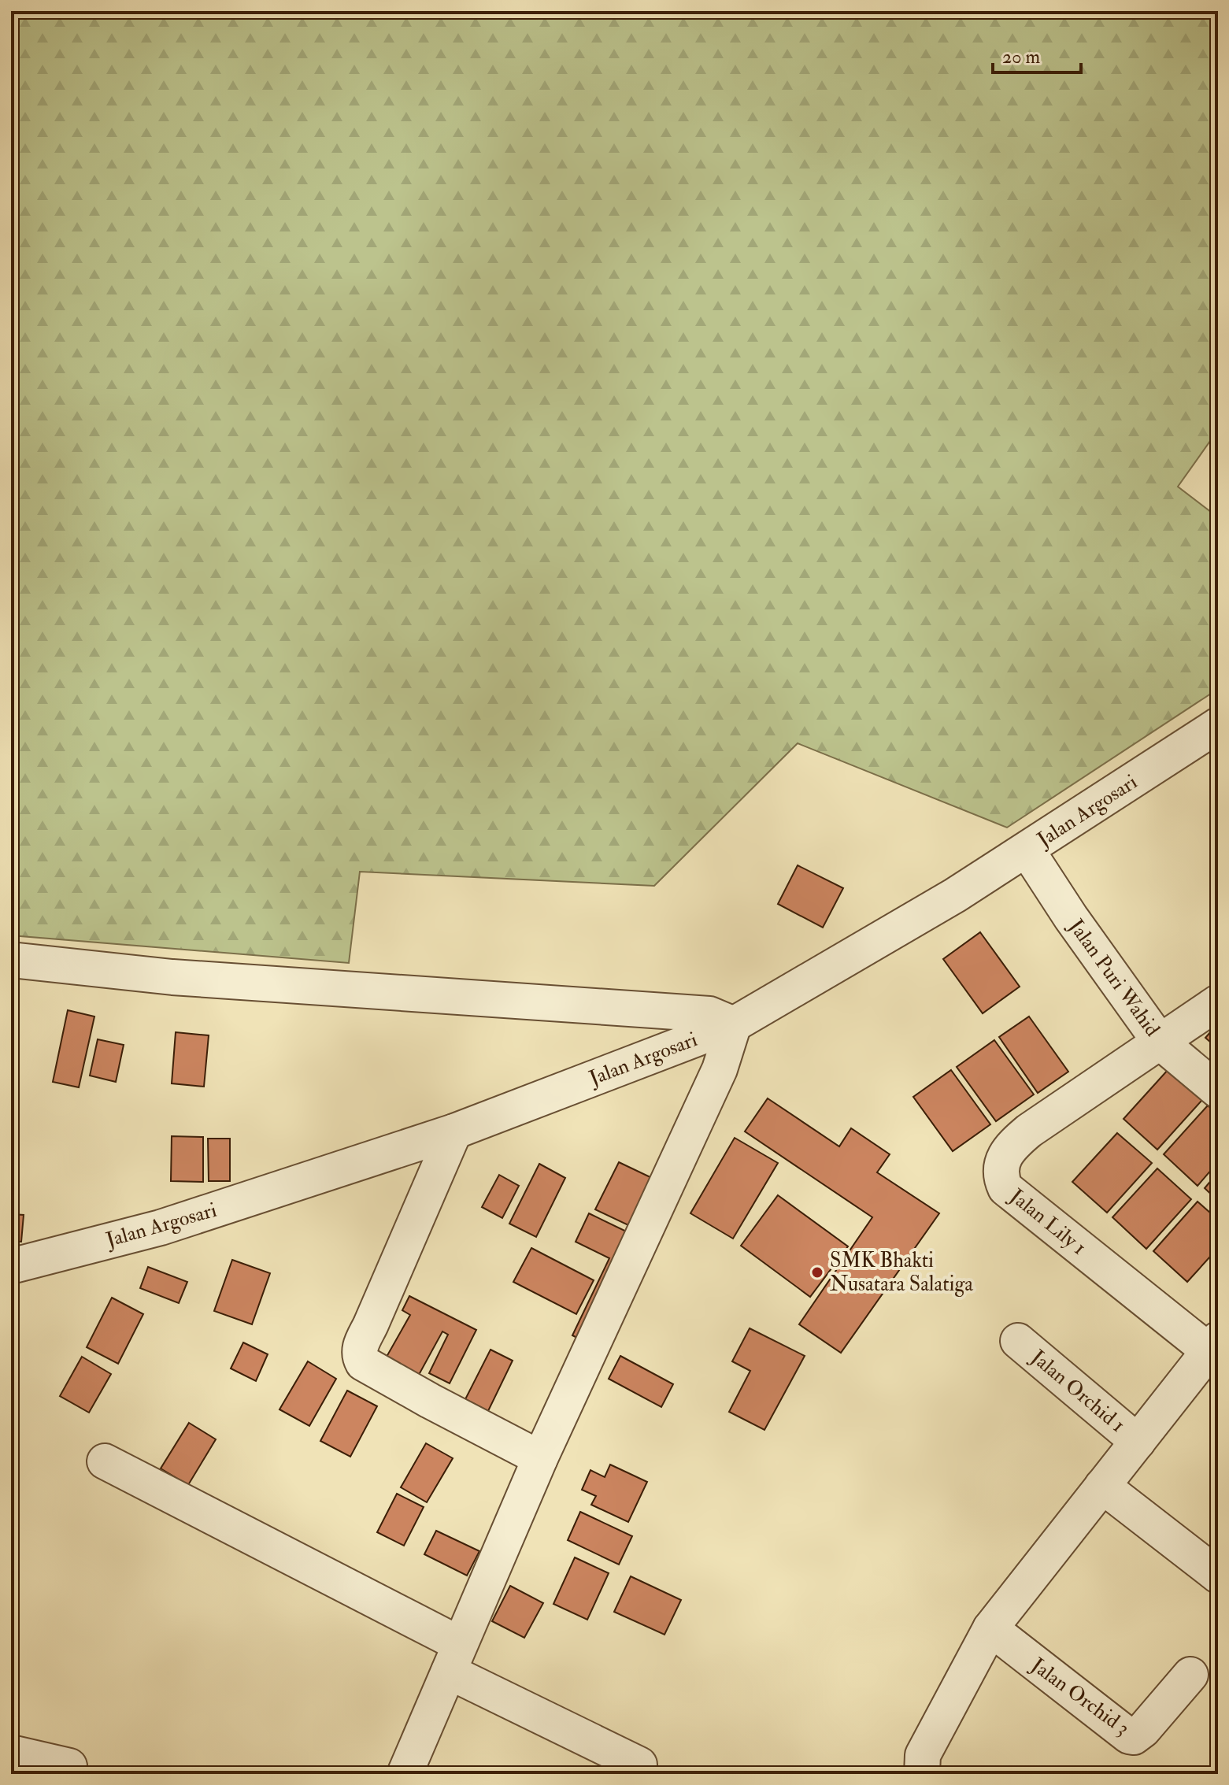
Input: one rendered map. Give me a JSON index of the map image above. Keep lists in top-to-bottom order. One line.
{"streets":{"street":["Jalan Argosari","Jalan Puri Wahid","Jalan Lily 1","Jalan Orchid 1","Jalan Orchid 3"]},"crossings":[["Jalan Argosari","Jalan Puri Wahid"],["Jalan Puri Wahid","Jalan Lily 1"]],"places":["SMK Bhakti Nusatara Salatiga"],"scale_bar":"20 m"}
